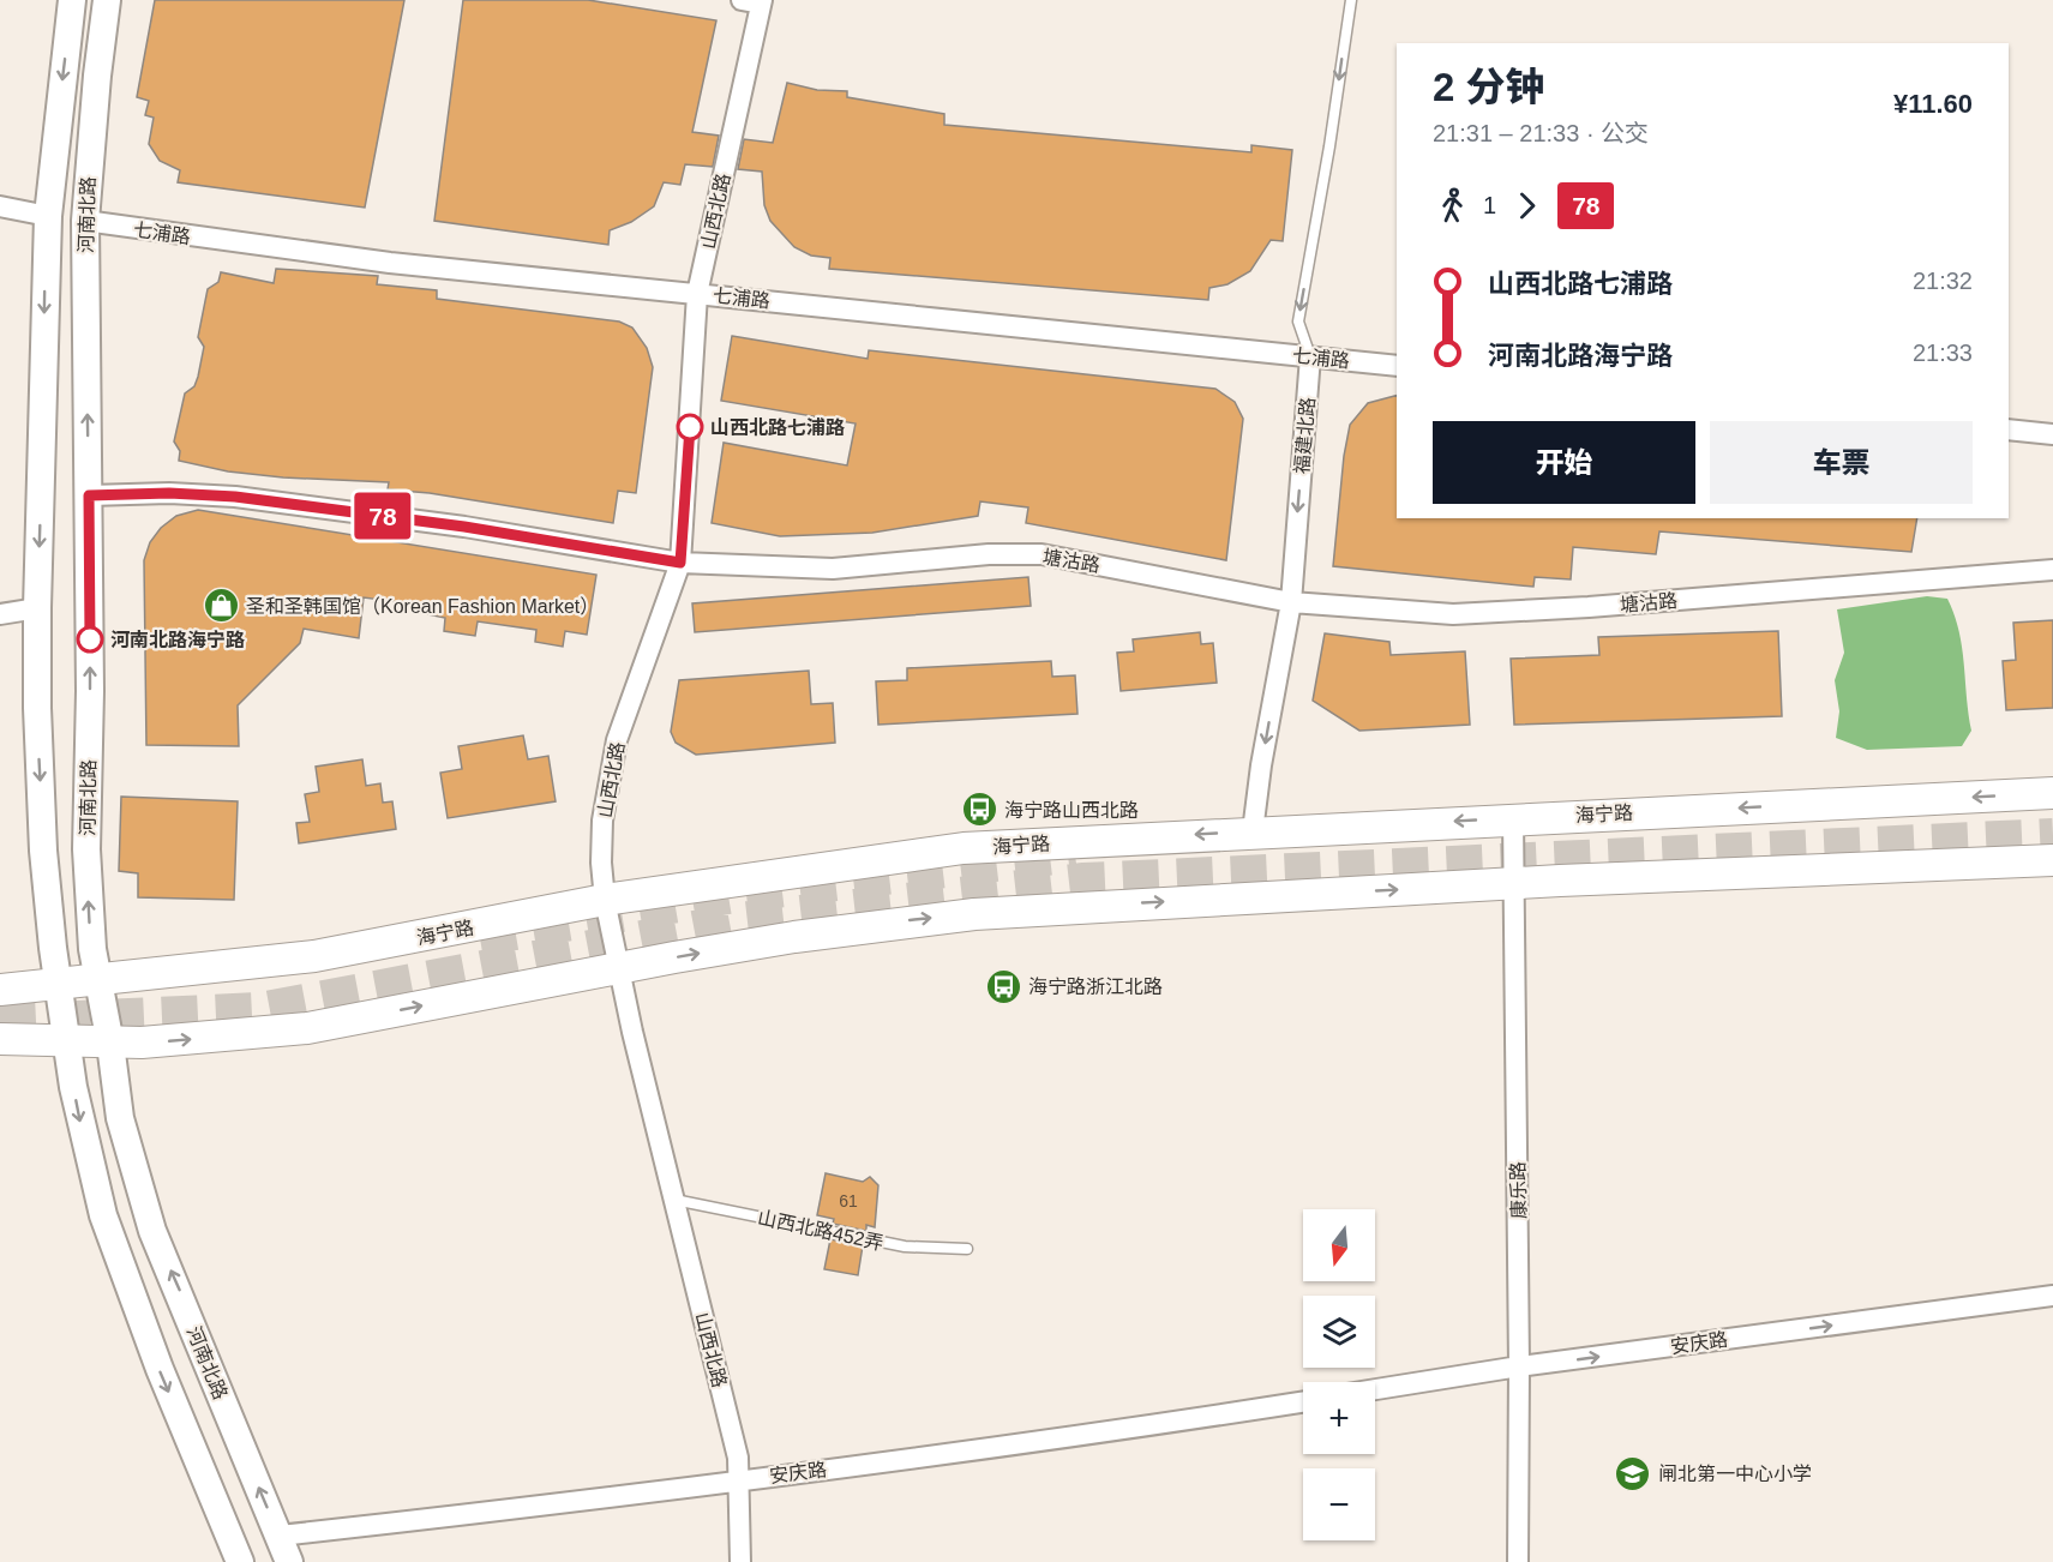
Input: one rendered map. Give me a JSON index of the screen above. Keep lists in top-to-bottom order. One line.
{"streets":{"main road":["河南北路","海宁路"],"street":["山西北路","七浦路","福建北路","塘沽路","康乐路","安庆路"],"lane":["山西北路452弄"]},"crossings":[["山西北路","七浦路"],["山西北路","塘沽路"],["山西北路","海宁路"],["山西北路","山西北路452弄"],["山西北路","安庆路"],["河南北路","七浦路"],["河南北路","塘沽路"],["河南北路","海宁路"],["河南北路","安庆路"],["七浦路","福建北路"],["福建北路","塘沽路"],["福建北路","海宁路"],["海宁路","康乐路"],["康乐路","安庆路"]],"one_way":["福建北路"],"places":{"other":["山西北路七浦路","河南北路海宁路"],"shop":["圣和圣韩国馆（Korean Fashion Market）"],"bus stop":["海宁路山西北路","海宁路浙江北路"],"school or university":["闸北第一中心小学"]},"lines":["bus line 78"],"house_numbers":["61"],"north":"bottom","page":{"on_map":"78","heading":["2 分钟","21:31 – 21:33 · 公交","¥11.60"],"legs":["1","78"],"list":[{"name":"山西北路七浦路","value":"21:32"},{"name":"河南北路海宁路","value":"21:33"}],"buttons":["开始","车票"],"map_buttons":["+","−"]}}
